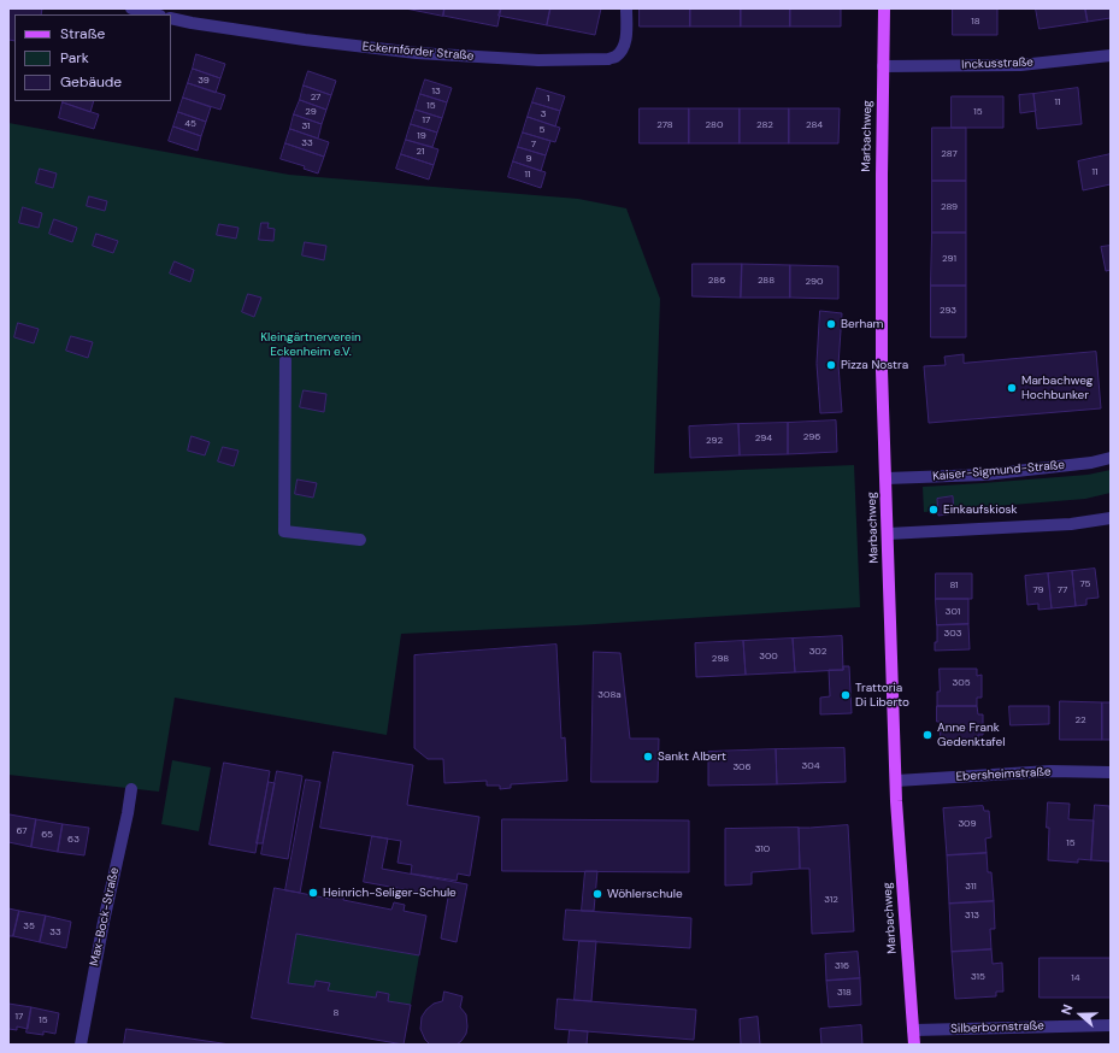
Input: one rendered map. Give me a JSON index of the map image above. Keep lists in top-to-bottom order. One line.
{"streets":{"main road":["Marbachweg"],"street":["Eckernförder Straße","Inckusstraße","Kaiser-Sigmund-Straße","Ebersheimstraße","Max-Bock-Straße","Silberbornstraße"]},"crossings":[["Inckusstraße","Marbachweg"],["Marbachweg","Kaiser-Sigmund-Straße"],["Marbachweg","Ebersheimstraße"],["Marbachweg","Silberbornstraße"]],"parks":["Kleingärtnerverein Eckenheim e.V."],"places":["Berham","Pizza Nostra","Marbachweg Hochbunker","Einkaufskiosk","Trattoria Di Liberto","Anne Frank Gedenktafel","Sankt Albert","Heinrich-Seliger-Schule","Wöhlerschule"],"house_numbers":["18","39","13","27","1","11","15","29","15","3","17","45","278","280","282","284","31","5","19","33","7","21","287","9","11","11","289","291","286","288","290","293","296","294","292","75","81","79","77","301","303","302","300","298","305","308a","22","304","306","309","67","65","63","15","310","311","312","313","35","33","316","315","14","318","8","17","15"],"legend":["Straße","Park","Gebäude"],"north":"left"}
